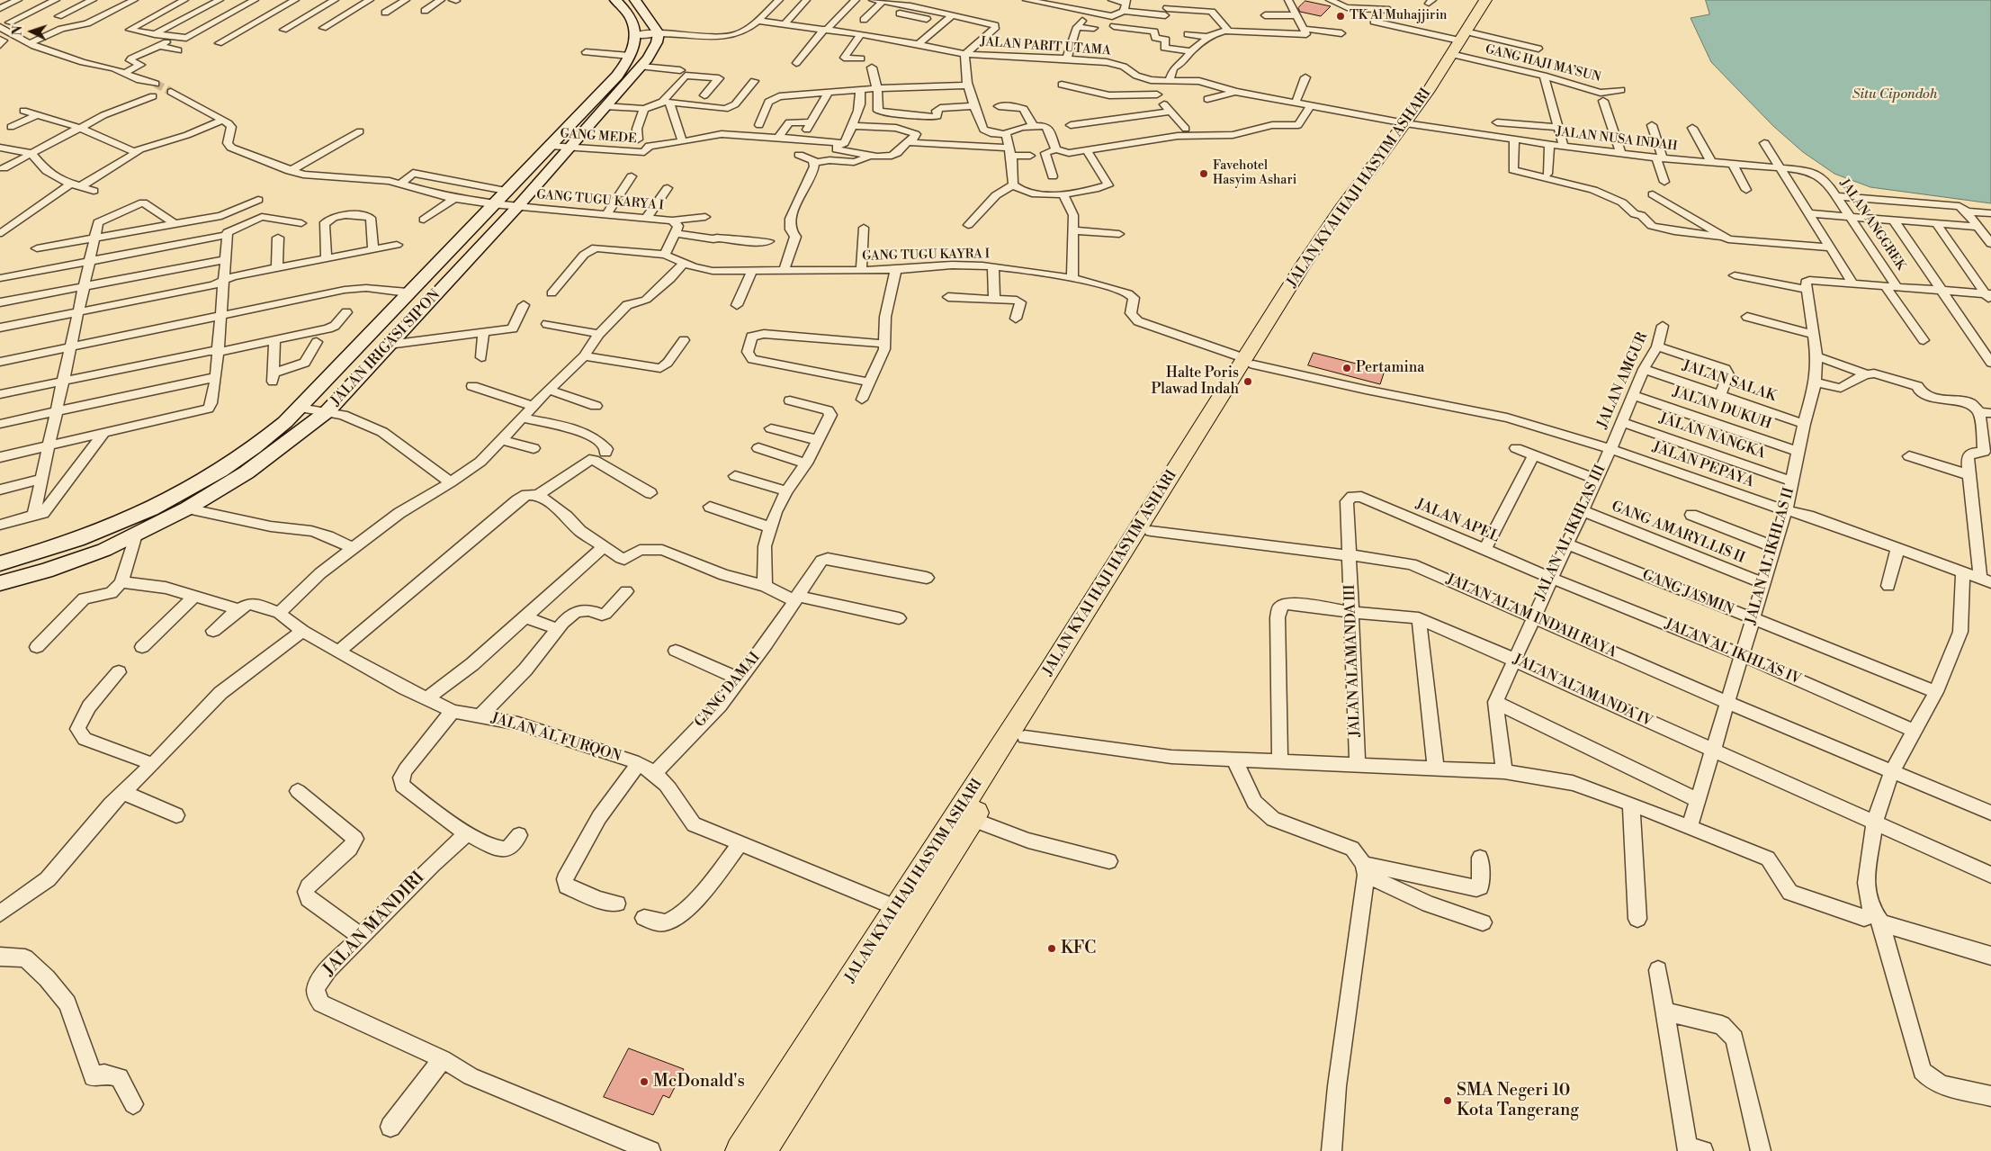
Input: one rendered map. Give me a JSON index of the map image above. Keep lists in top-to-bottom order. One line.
{"streets":{"main road":["JALAN KYAI HAJI HASYIM ASHARI"],"street":["JALAN PARIT UTAMA","GANG HAJI MA’SUN","GANG MEDE","JALAN NUSA INDAH","GANG TUGU KARYA I","JALAN ANGGREK","GANG TUGU KAYRA I","JALAN IRIGASI SIPON","JALAN AMGUR","JALAN SALAK","JALAN DUKUH","JALAN NANGKA","JALAN PEPAYA","JALAN APEL","JALAN AL IKHLAS III","GANG AMARYLLIS II","JALAN AL IKHLAS II","GANG JASMIN","JALAN ALAM INDAH RAYA","JALAN AL IKHLAS IV","JALAN ALAMANDA III","GANG DAMAI","JALAN ALAMANDA IV","JALAN AL FURQON","JALAN MANDIRI"]},"crossings":[["JALAN PARIT UTAMA","JALAN NUSA INDAH"],["JALAN PARIT UTAMA","JALAN KYAI HAJI HASYIM ASHARI"],["GANG HAJI MA’SUN","JALAN KYAI HAJI HASYIM ASHARI"],["GANG MEDE","JALAN IRIGASI SIPON"],["JALAN NUSA INDAH","JALAN KYAI HAJI HASYIM ASHARI"],["JALAN NUSA INDAH","JALAN ANGGREK"],["JALAN KYAI HAJI HASYIM ASHARI","GANG TUGU KAYRA I"],["JALAN KYAI HAJI HASYIM ASHARI","JALAN PEPAYA"],["JALAN KYAI HAJI HASYIM ASHARI","JALAN ALAM INDAH RAYA"],["JALAN KYAI HAJI HASYIM ASHARI","JALAN AL FURQON"],["GANG TUGU KARYA I","JALAN IRIGASI SIPON"],["GANG TUGU KAYRA I","JALAN PEPAYA"],["JALAN AMGUR","JALAN SALAK"],["JALAN AMGUR","JALAN DUKUH"],["JALAN AMGUR","JALAN NANGKA"],["JALAN AMGUR","JALAN PEPAYA"],["JALAN AMGUR","JALAN AL IKHLAS III"],["JALAN SALAK","JALAN AL IKHLAS II"],["JALAN DUKUH","JALAN AL IKHLAS II"],["JALAN NANGKA","JALAN AL IKHLAS II"],["JALAN PEPAYA","JALAN AL IKHLAS III"],["JALAN PEPAYA","JALAN AL IKHLAS II"],["JALAN APEL","JALAN AL IKHLAS III"],["JALAN APEL","JALAN AL IKHLAS IV"],["JALAN APEL","JALAN ALAMANDA III"],["JALAN AL IKHLAS III","GANG AMARYLLIS II"],["JALAN AL IKHLAS III","GANG JASMIN"],["JALAN AL IKHLAS III","JALAN ALAM INDAH RAYA"],["JALAN AL IKHLAS III","JALAN AL IKHLAS IV"],["JALAN AL IKHLAS III","JALAN ALAMANDA IV"],["GANG AMARYLLIS II","JALAN AL IKHLAS II"],["JALAN AL IKHLAS II","GANG JASMIN"],["JALAN AL IKHLAS II","JALAN ALAM INDAH RAYA"],["JALAN AL IKHLAS II","JALAN AL IKHLAS IV"],["JALAN AL IKHLAS II","JALAN ALAMANDA IV"],["JALAN ALAM INDAH RAYA","JALAN ALAMANDA III"],["JALAN ALAMANDA III","JALAN ALAMANDA IV"],["GANG DAMAI","JALAN AL FURQON"]],"water":["Situ Cipondoh"],"places":["TK Al Muhajjirin","Favehotel Hasyim Ashari","Pertamina","Halte Poris Plawad Indah","KFC","McDonald's","SMA Negeri 10 Kota Tangerang"],"north":"left"}
